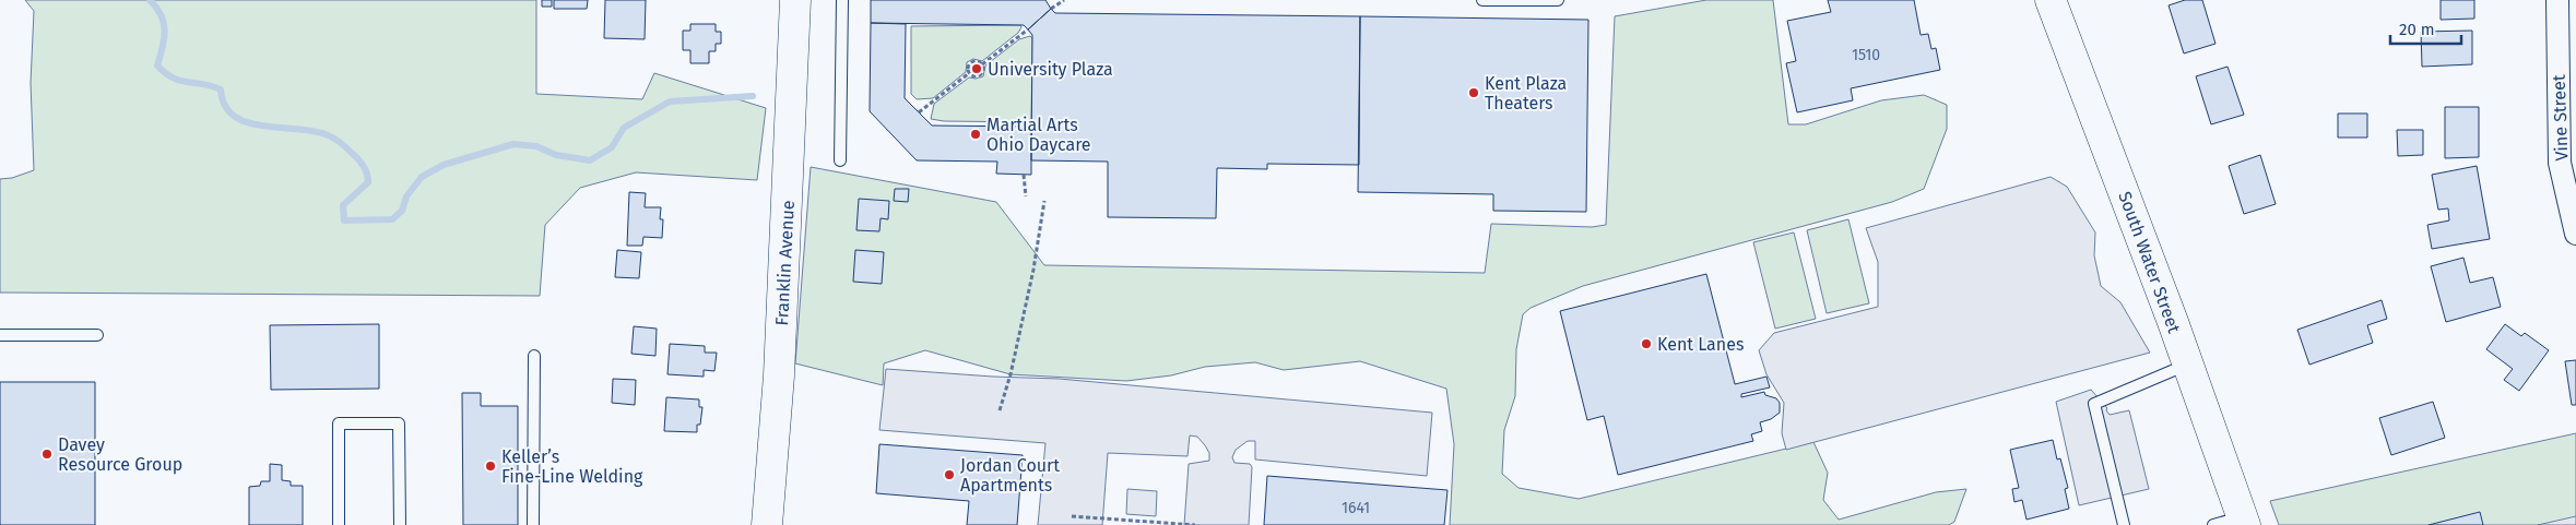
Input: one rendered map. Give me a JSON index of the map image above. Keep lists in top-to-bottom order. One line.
{"streets":{"main road":["South Water Street","Franklin Avenue"],"street":["Vine Street"]},"places":["University Plaza","Kent Plaza Theaters","Martial Arts Ohio Daycare","Kent Lanes","Davey Resource Group","Keller’s Fine-Line Welding","Jordan Court Apartments"],"house_numbers":["1510","1641"],"scale_bar":"20 m"}
